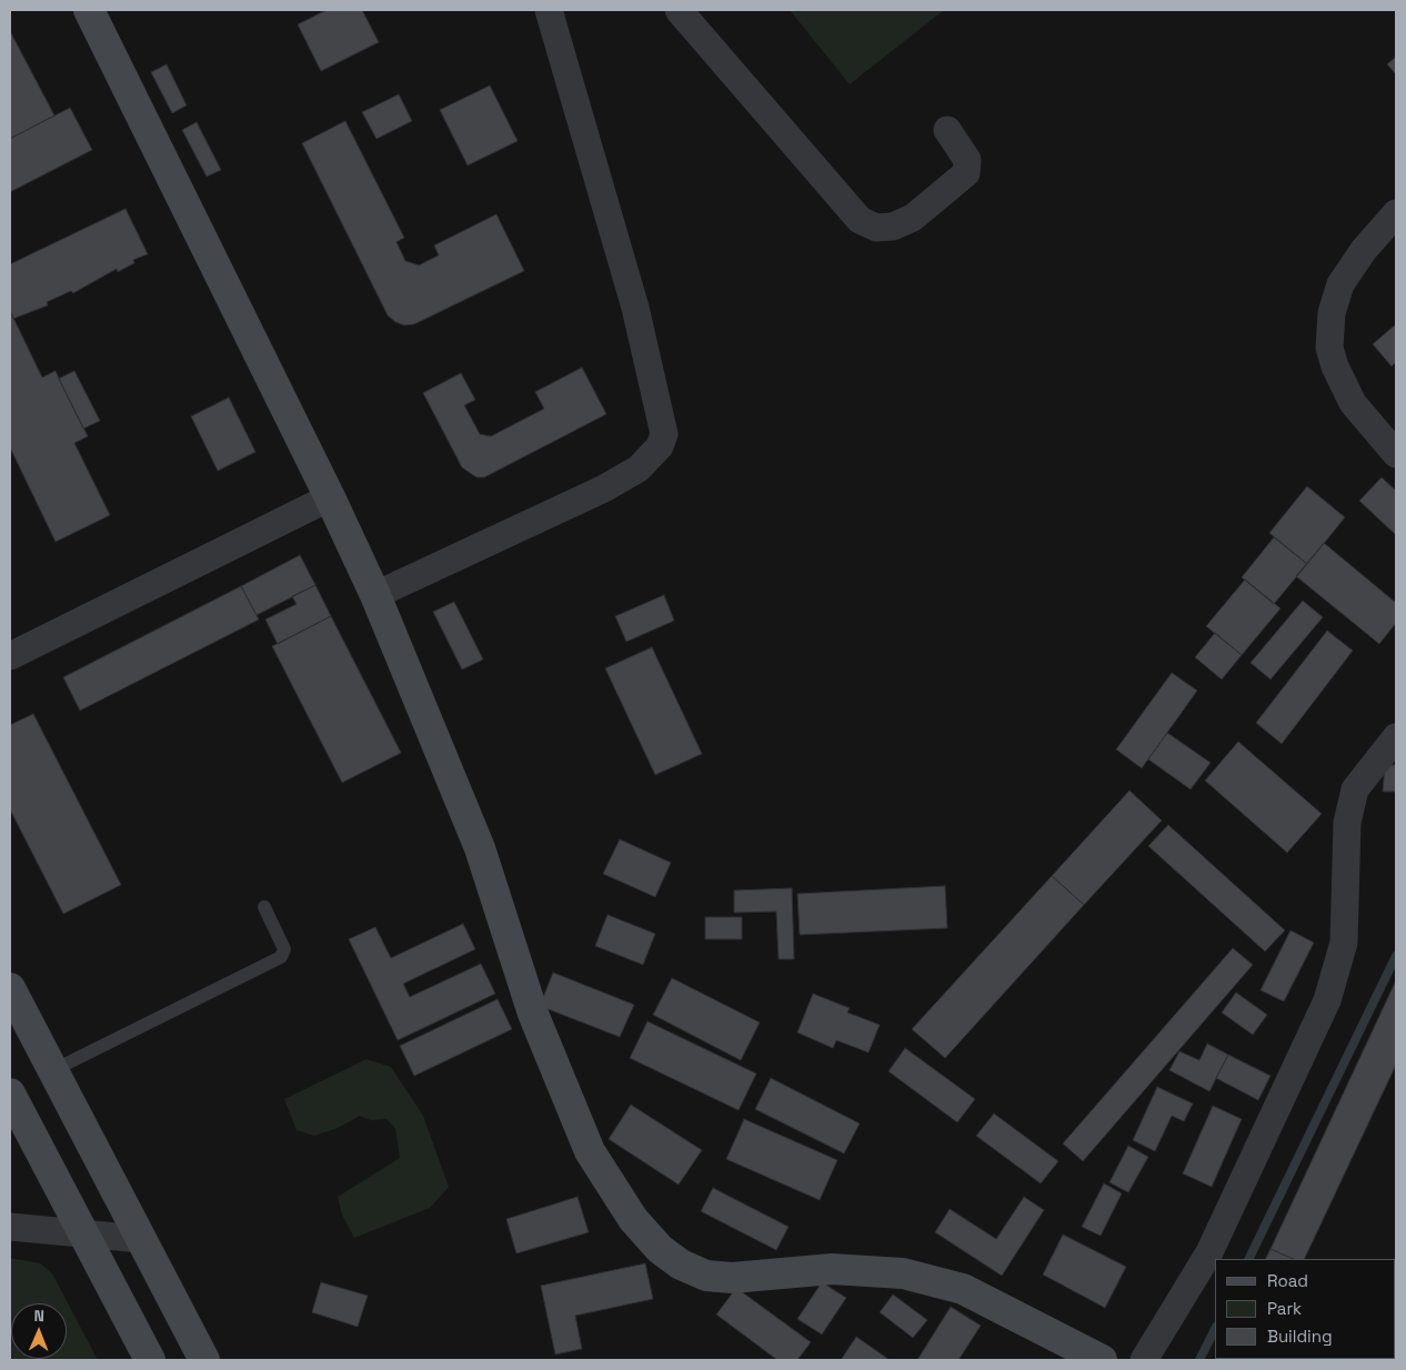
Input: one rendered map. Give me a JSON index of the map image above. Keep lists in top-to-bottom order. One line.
{"legend":["Road","Park","Building"],"north":"top"}
